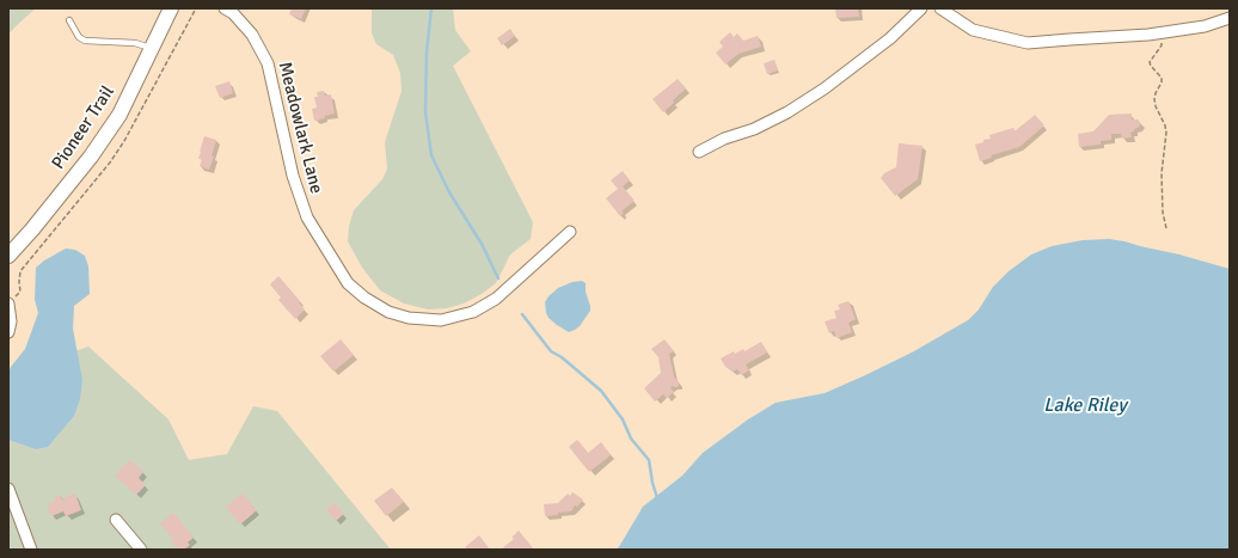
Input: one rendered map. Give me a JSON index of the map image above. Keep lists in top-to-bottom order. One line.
{"streets":{"main road":["Pioneer Trail"],"street":["Meadowlark Lane"]},"water":["Lake Riley"]}
